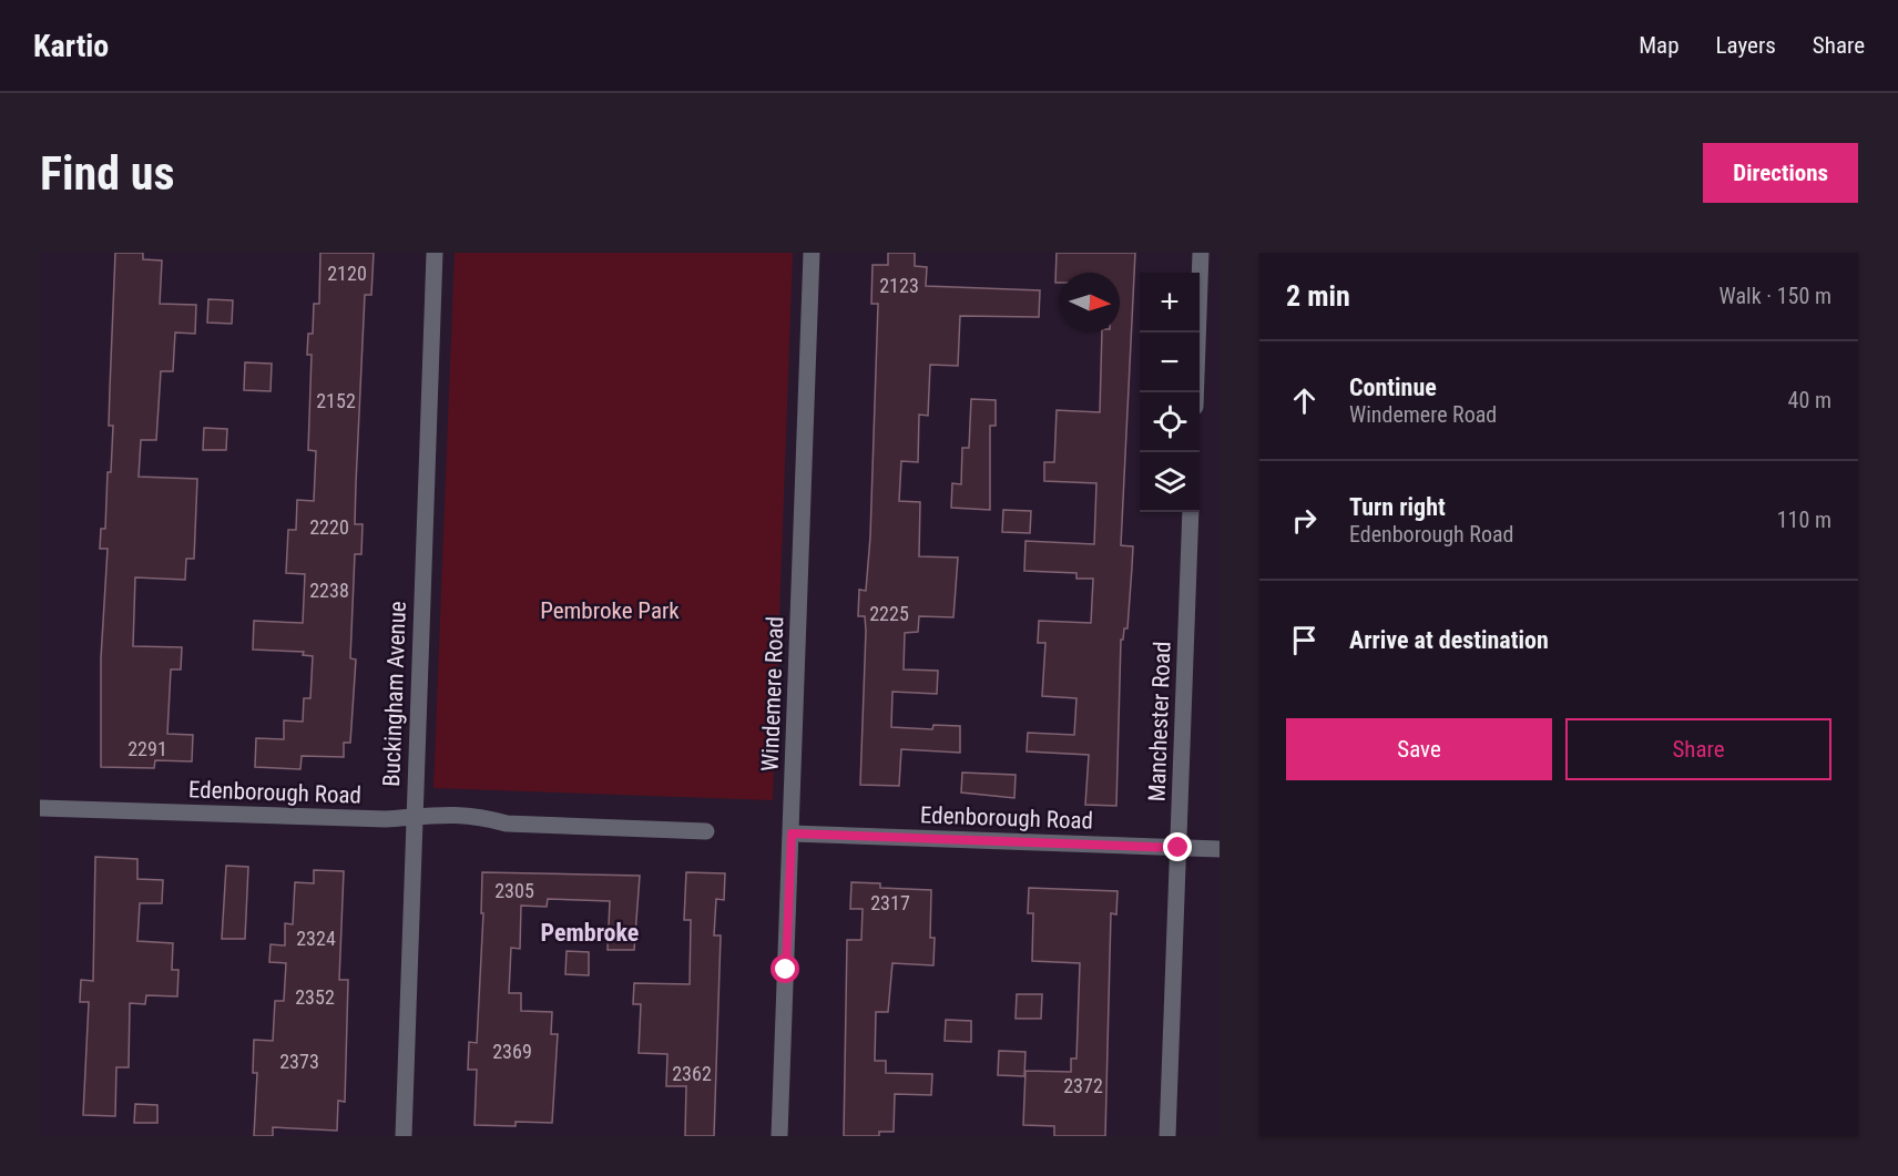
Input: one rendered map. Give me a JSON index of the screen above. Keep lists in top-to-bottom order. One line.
{"streets":{"street":["Buckingham Avenue","Windemere Road","Manchester Road","Edenborough Road"]},"crossings":[["Buckingham Avenue","Edenborough Road"],["Windemere Road","Edenborough Road"],["Manchester Road","Edenborough Road"]],"districts":["Pembroke"],"parks":["Pembroke Park"],"house_numbers":["2120","2123","2152","2220","2238","2225","2291","2305","2317","2324","2352","2369","2373","2362","2372"],"north":"right","page":{"header":"Kartio","nav":["Map","Layers","Share"],"buttons":["Directions",["Save","Share"]],"title":"Find us","heading":["2 min","Walk · 150 m"],"map_buttons":["+","−"],"list":[["Continue","Windemere Road","40 m"],["Turn right","Edenborough Road","110 m"],"Arrive at destination"]}}
